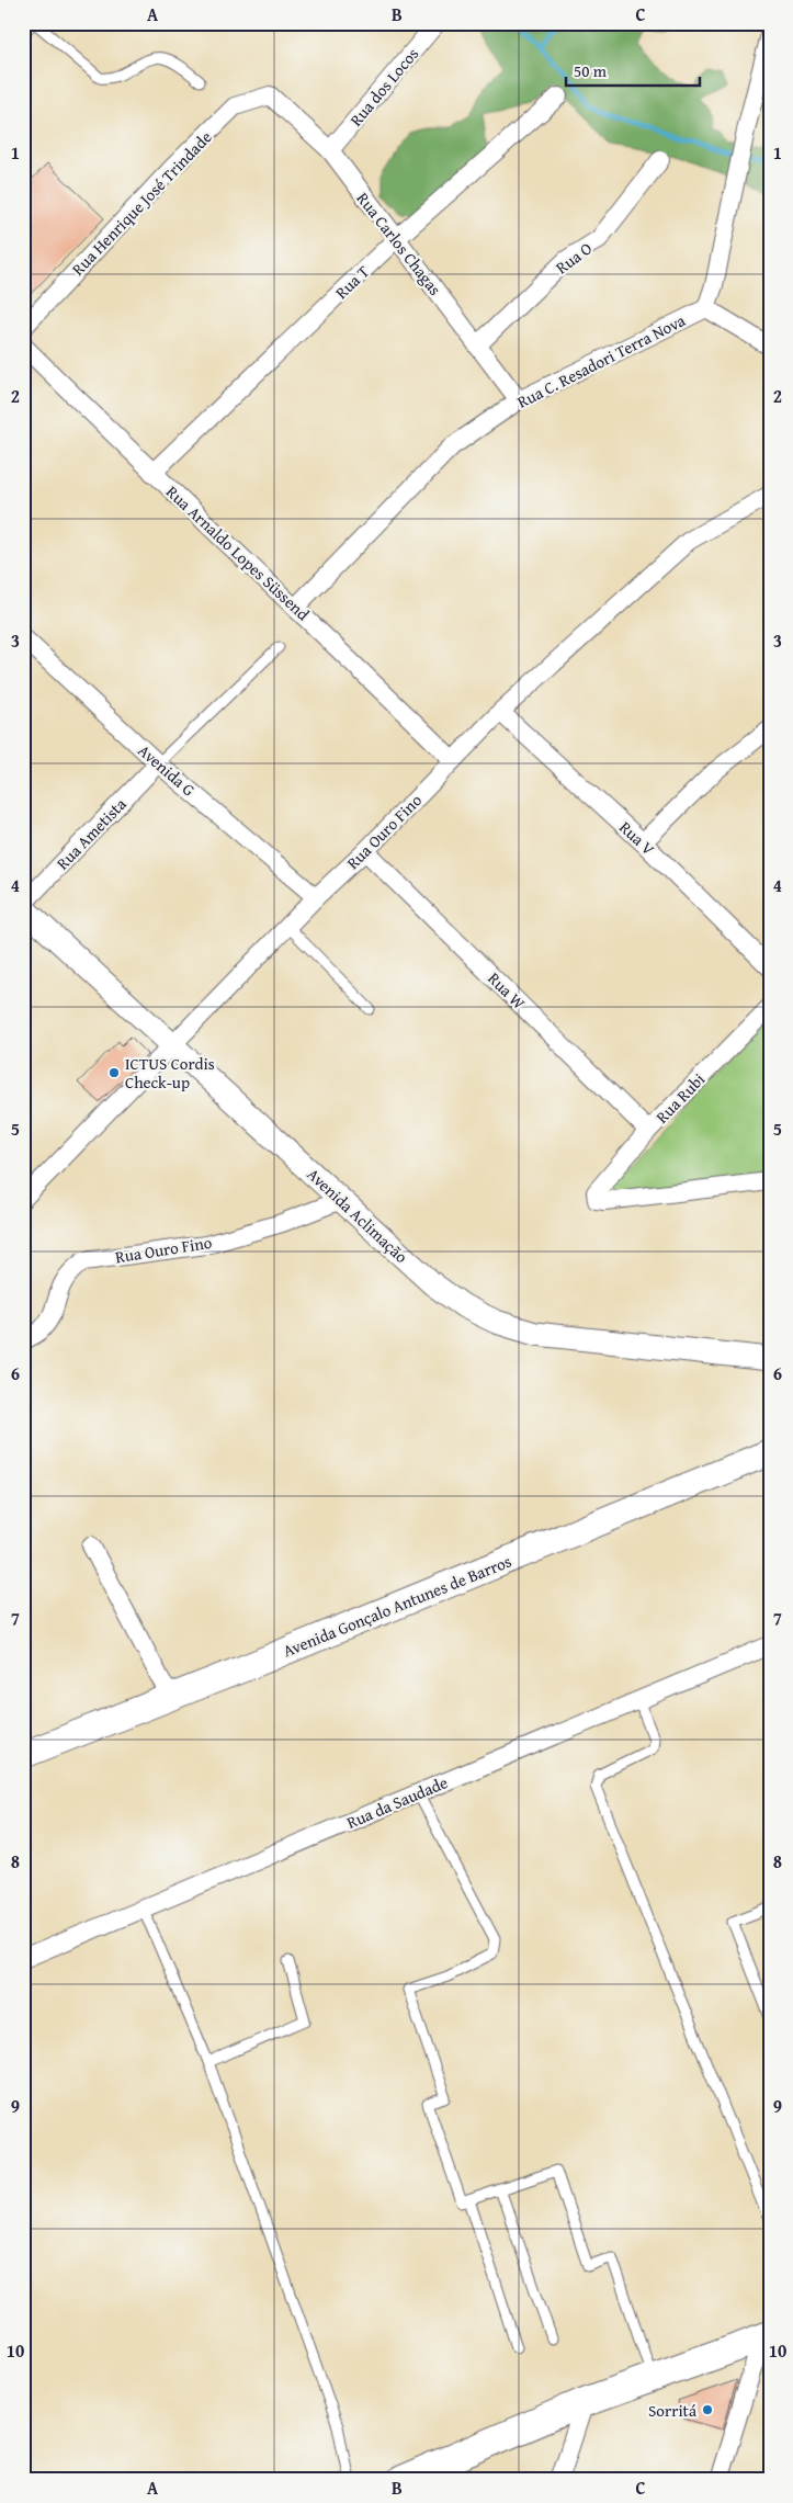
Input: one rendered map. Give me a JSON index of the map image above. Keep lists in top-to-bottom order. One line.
{"streets":{"main road":["Avenida Gonçalo Antunes de Barros"],"street":["Rua dos Locos","Rua Henrique José Trindade","Rua Carlos Chagas","Rua O","Rua T","Rua C. Resadori Terra Nova","Rua Arnaldo Lopes Süssend","Avenida G","Rua Ouro Fino","Rua Ametista","Rua V","Rua W","Rua Rubi","Avenida Aclimação","Rua da Saudade"]},"crossings":[["Rua dos Locos","Rua Carlos Chagas"],["Rua Henrique José Trindade","Rua Carlos Chagas"],["Rua Carlos Chagas","Rua O"],["Rua Carlos Chagas","Rua T"],["Rua Carlos Chagas","Rua C. Resadori Terra Nova"],["Rua T","Rua Arnaldo Lopes Süssend"],["Rua C. Resadori Terra Nova","Rua Arnaldo Lopes Süssend"],["Rua Arnaldo Lopes Süssend","Rua Ouro Fino"],["Avenida G","Rua Ouro Fino"],["Avenida G","Rua Ametista"],["Rua Ouro Fino","Rua V"],["Rua Ouro Fino","Rua W"],["Rua Ouro Fino","Avenida Aclimação"],["Rua Ametista","Avenida Aclimação"],["Rua W","Rua Rubi"]],"places":["ICTUS Cordis Check-up","Sorritá"],"scale_bar":"50 m","grid":{"columns":["A","B","C"],"rows":["1","2","3","4","5","6","7","8","9","10"]}}
